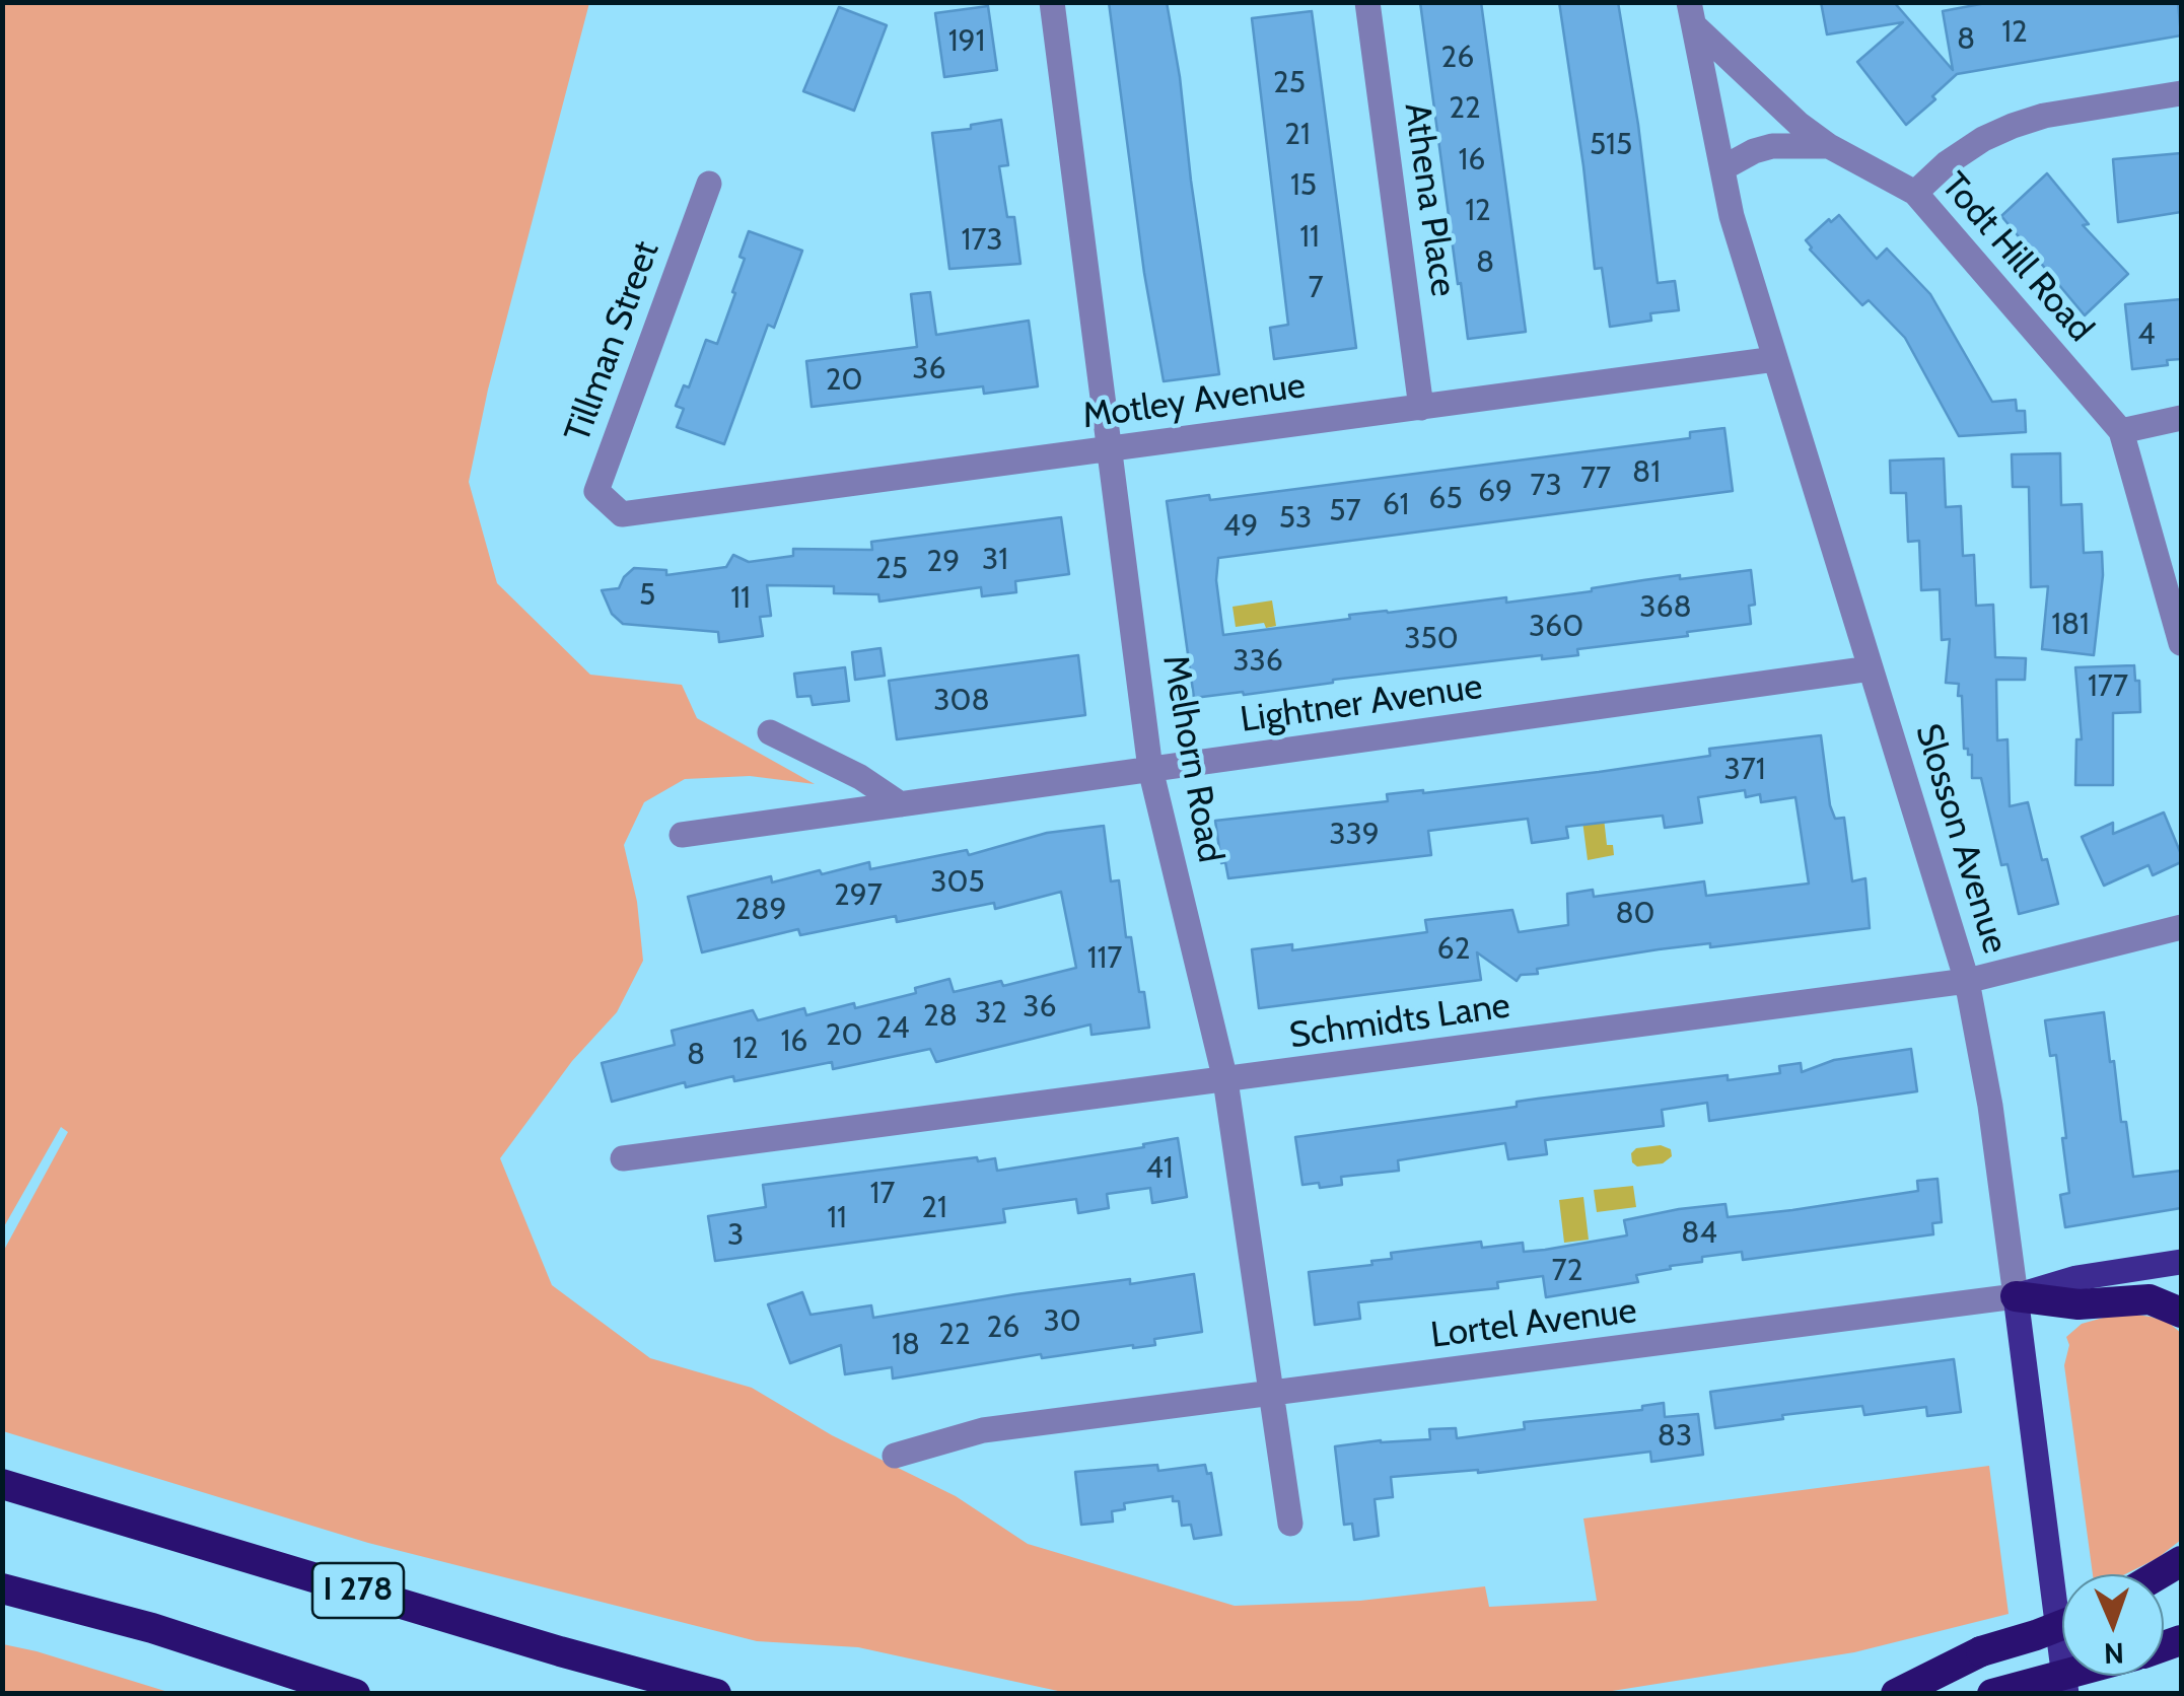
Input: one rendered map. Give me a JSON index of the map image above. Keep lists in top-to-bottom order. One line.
{"streets":{"highway":["I 278"],"main road":["Slosson Avenue","Lortel Avenue"],"street":["Athena Place","Todt Hill Road","Tillman Street","Motley Avenue","Lightner Avenue","Melhorn Road","Schmidts Lane"]},"crossings":[["Athena Place","Motley Avenue"],["Todt Hill Road","Slosson Avenue"],["Tillman Street","Motley Avenue"],["Motley Avenue","Melhorn Road"],["Motley Avenue","Slosson Avenue"],["Lightner Avenue","Melhorn Road"],["Lightner Avenue","Slosson Avenue"],["Melhorn Road","Schmidts Lane"],["Melhorn Road","Lortel Avenue"],["Slosson Avenue","Schmidts Lane"],["Slosson Avenue","Lortel Avenue"]],"house_numbers":["12","8","191","26","25","22","21","515","16","15","12","11","173","8","7","4","36","20","81","77","73","69","65","61","57","53","49","31","29","25","5","11","368","181","360","350","336","177","308","371","339","305","297","289","80","62","117","36","32","28","24","20","16","12","8","41","17","21","11","84","3","72","30","26","22","18","83"],"north":"bottom"}
